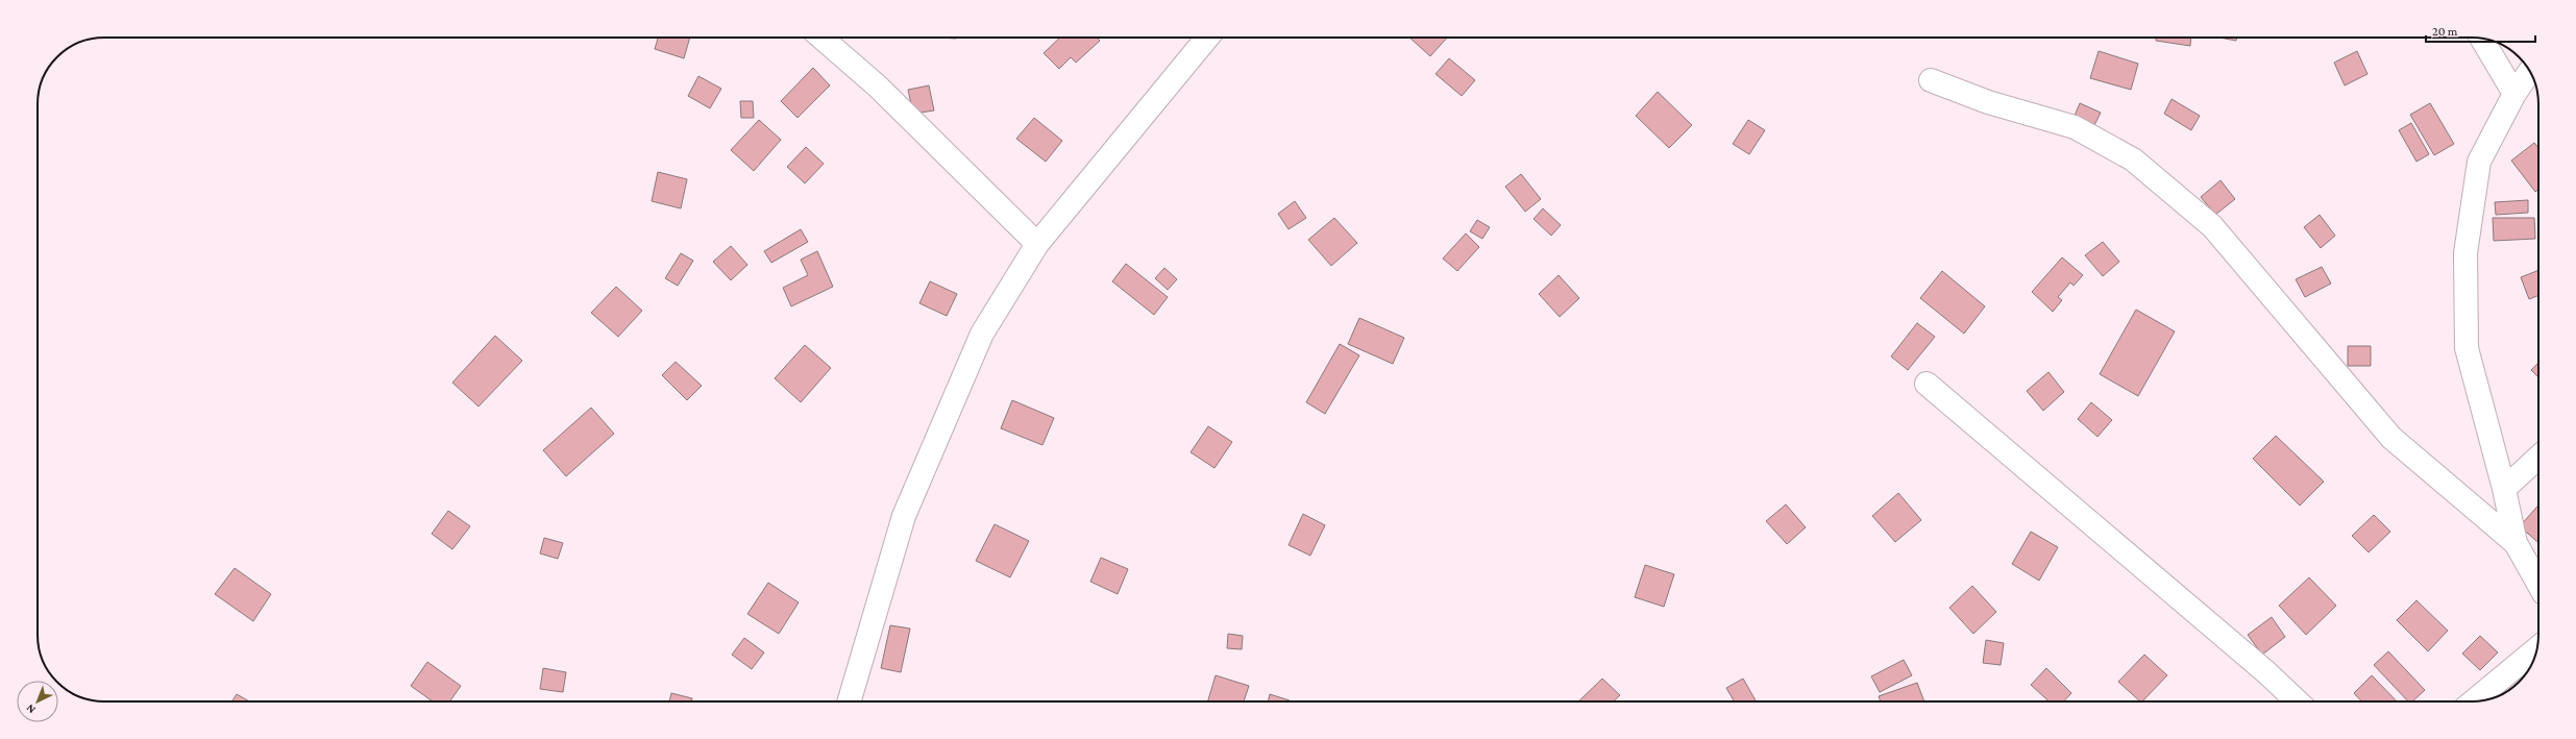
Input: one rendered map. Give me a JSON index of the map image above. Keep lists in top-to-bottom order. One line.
{"scale_bar":"20 m","north":"bottom left"}
